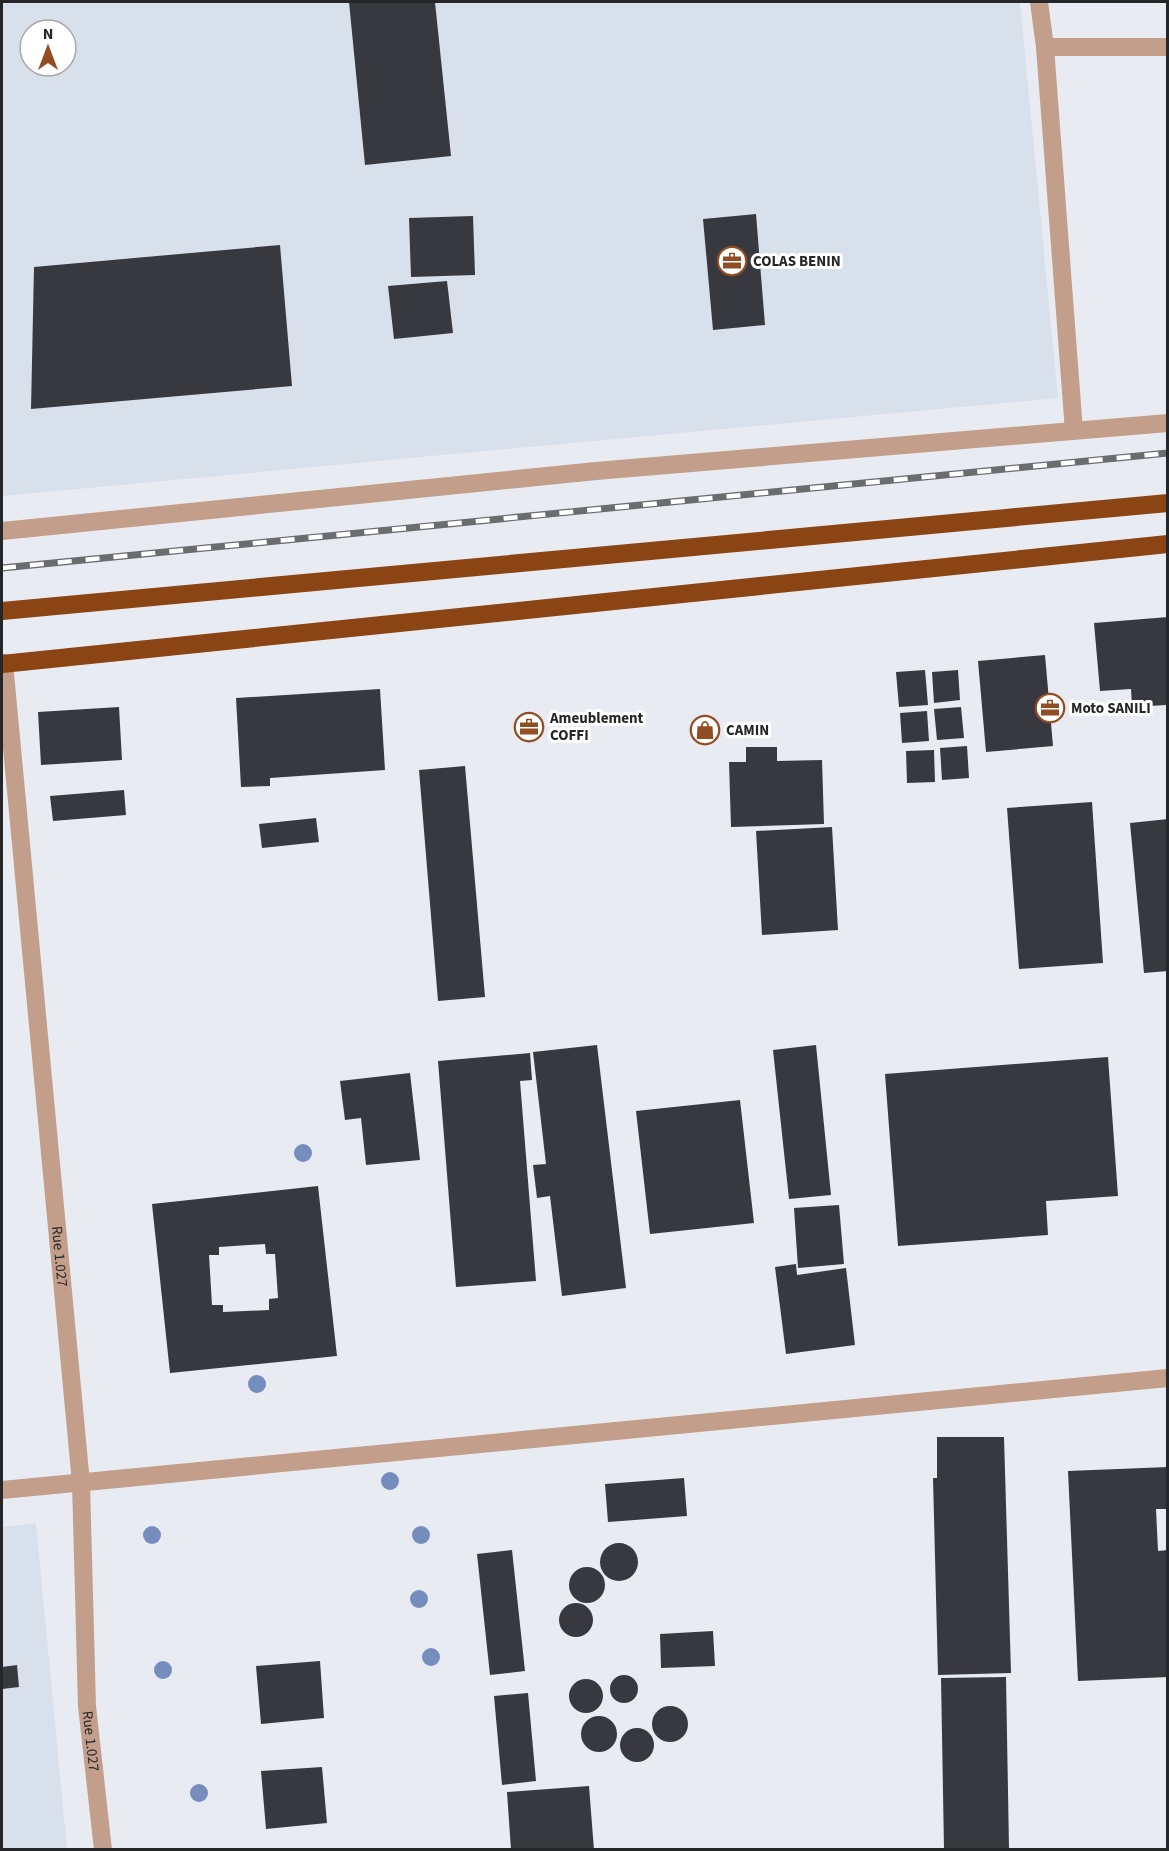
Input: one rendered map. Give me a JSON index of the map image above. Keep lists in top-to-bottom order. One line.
{"streets":{"street":["Rue 1.027"]},"places":{"office":["COLAS BENIN","Moto SANILI","Ameublement COFFI"],"shop":["CAMIN"]},"north":"top"}
